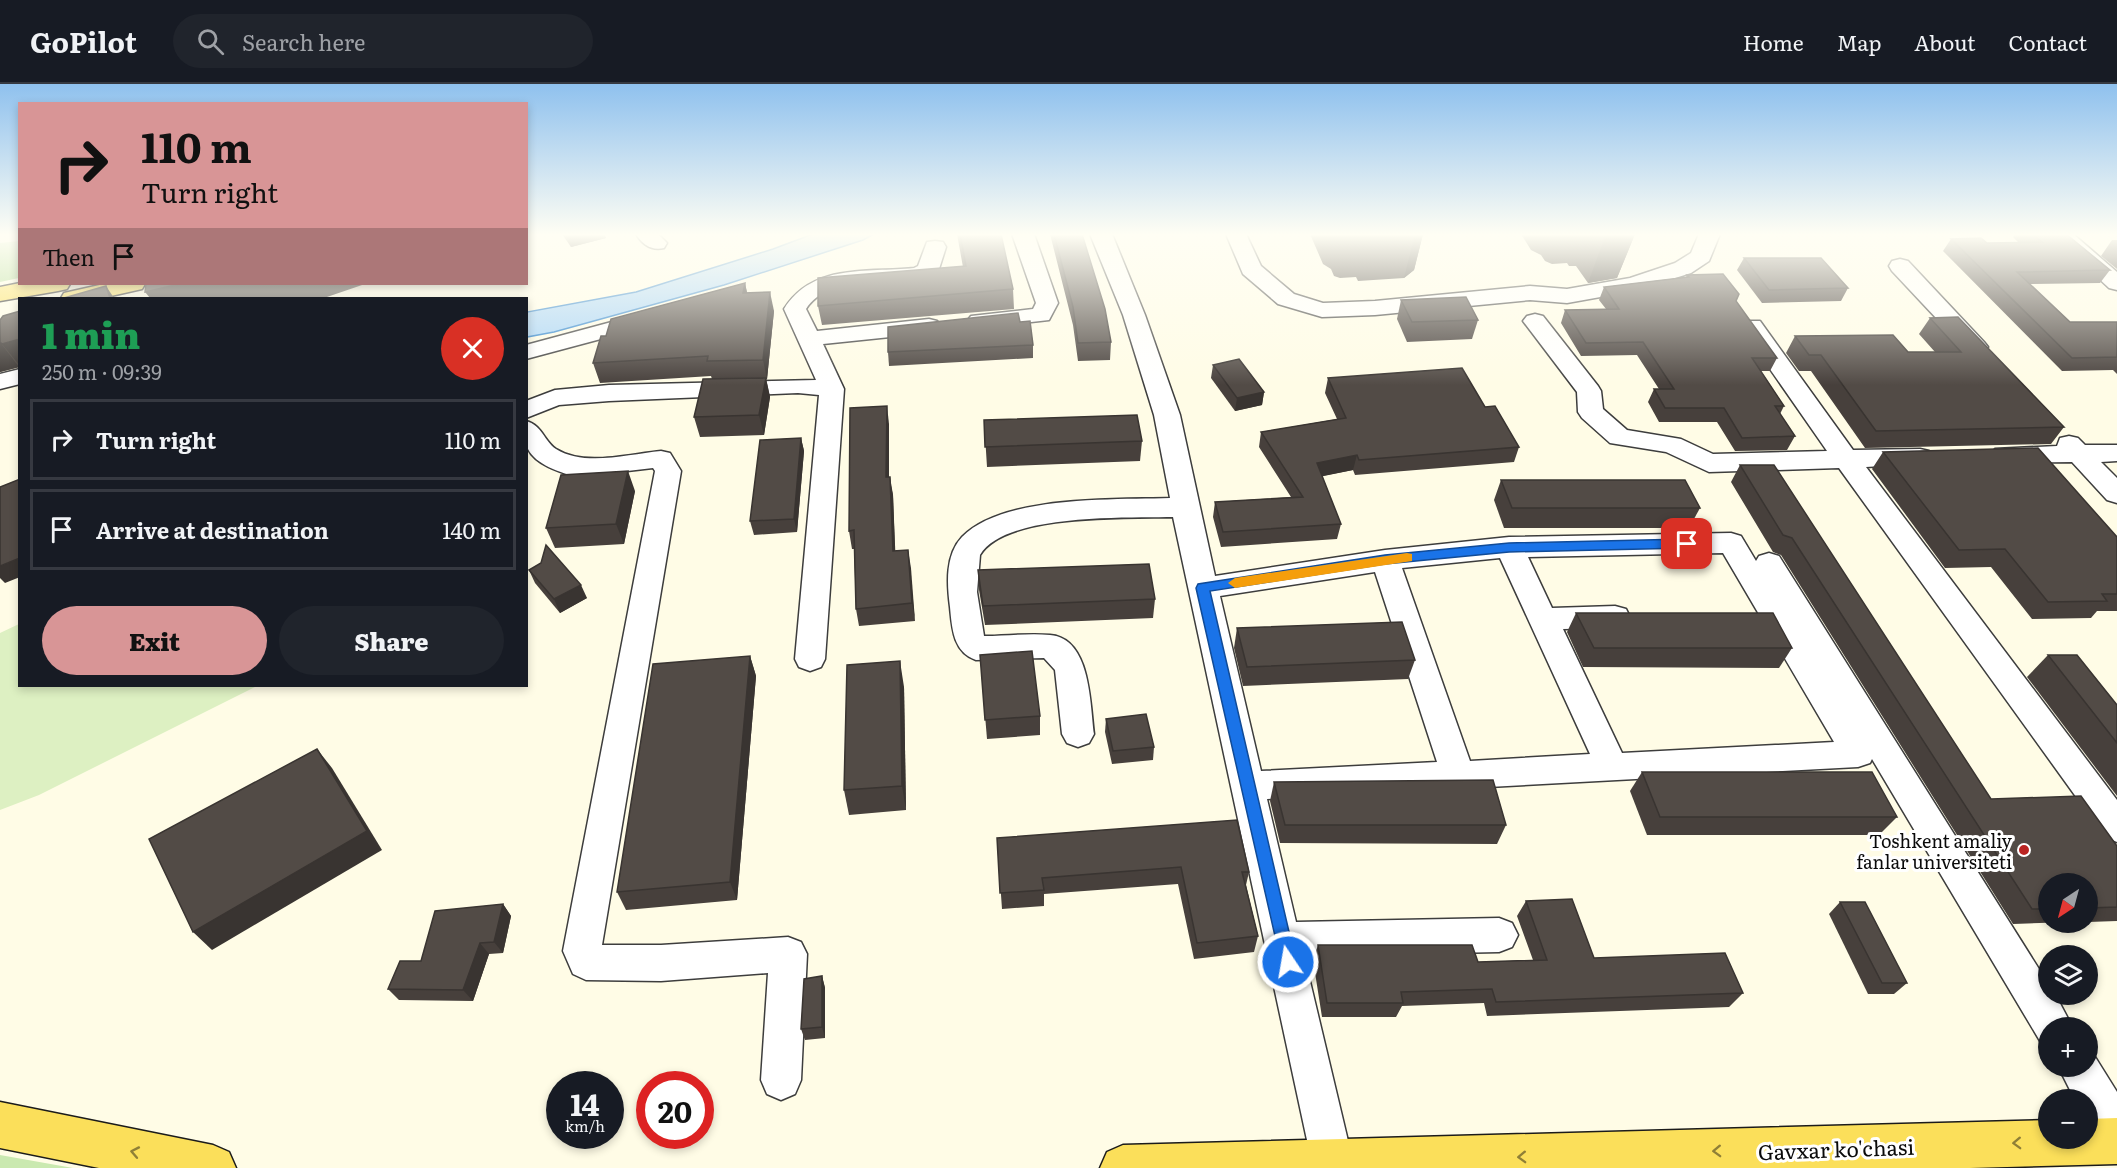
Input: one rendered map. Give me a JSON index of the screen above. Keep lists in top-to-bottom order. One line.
{"streets":{"main road":["Gavxar ko'chasi"]},"one_way":["Gavxar ko'chasi"],"places":["Toshkent amaliy fanlar universiteti"],"north":"bottom left","page":{"header":"GoPilot","search":"Search here","nav":["Home","Map","About","Contact"],"turn":["110 m","Turn right"],"then":"Then","heading":["1 min","250 m · 09:39"],"list":[{"name":"Turn right","value":"110 m"},{"name":"Arrive at destination","value":"140 m"}],"buttons":["Exit","Share"],"map_buttons":["+","−"],"speed":"14 km/h","limit":"20"}}
